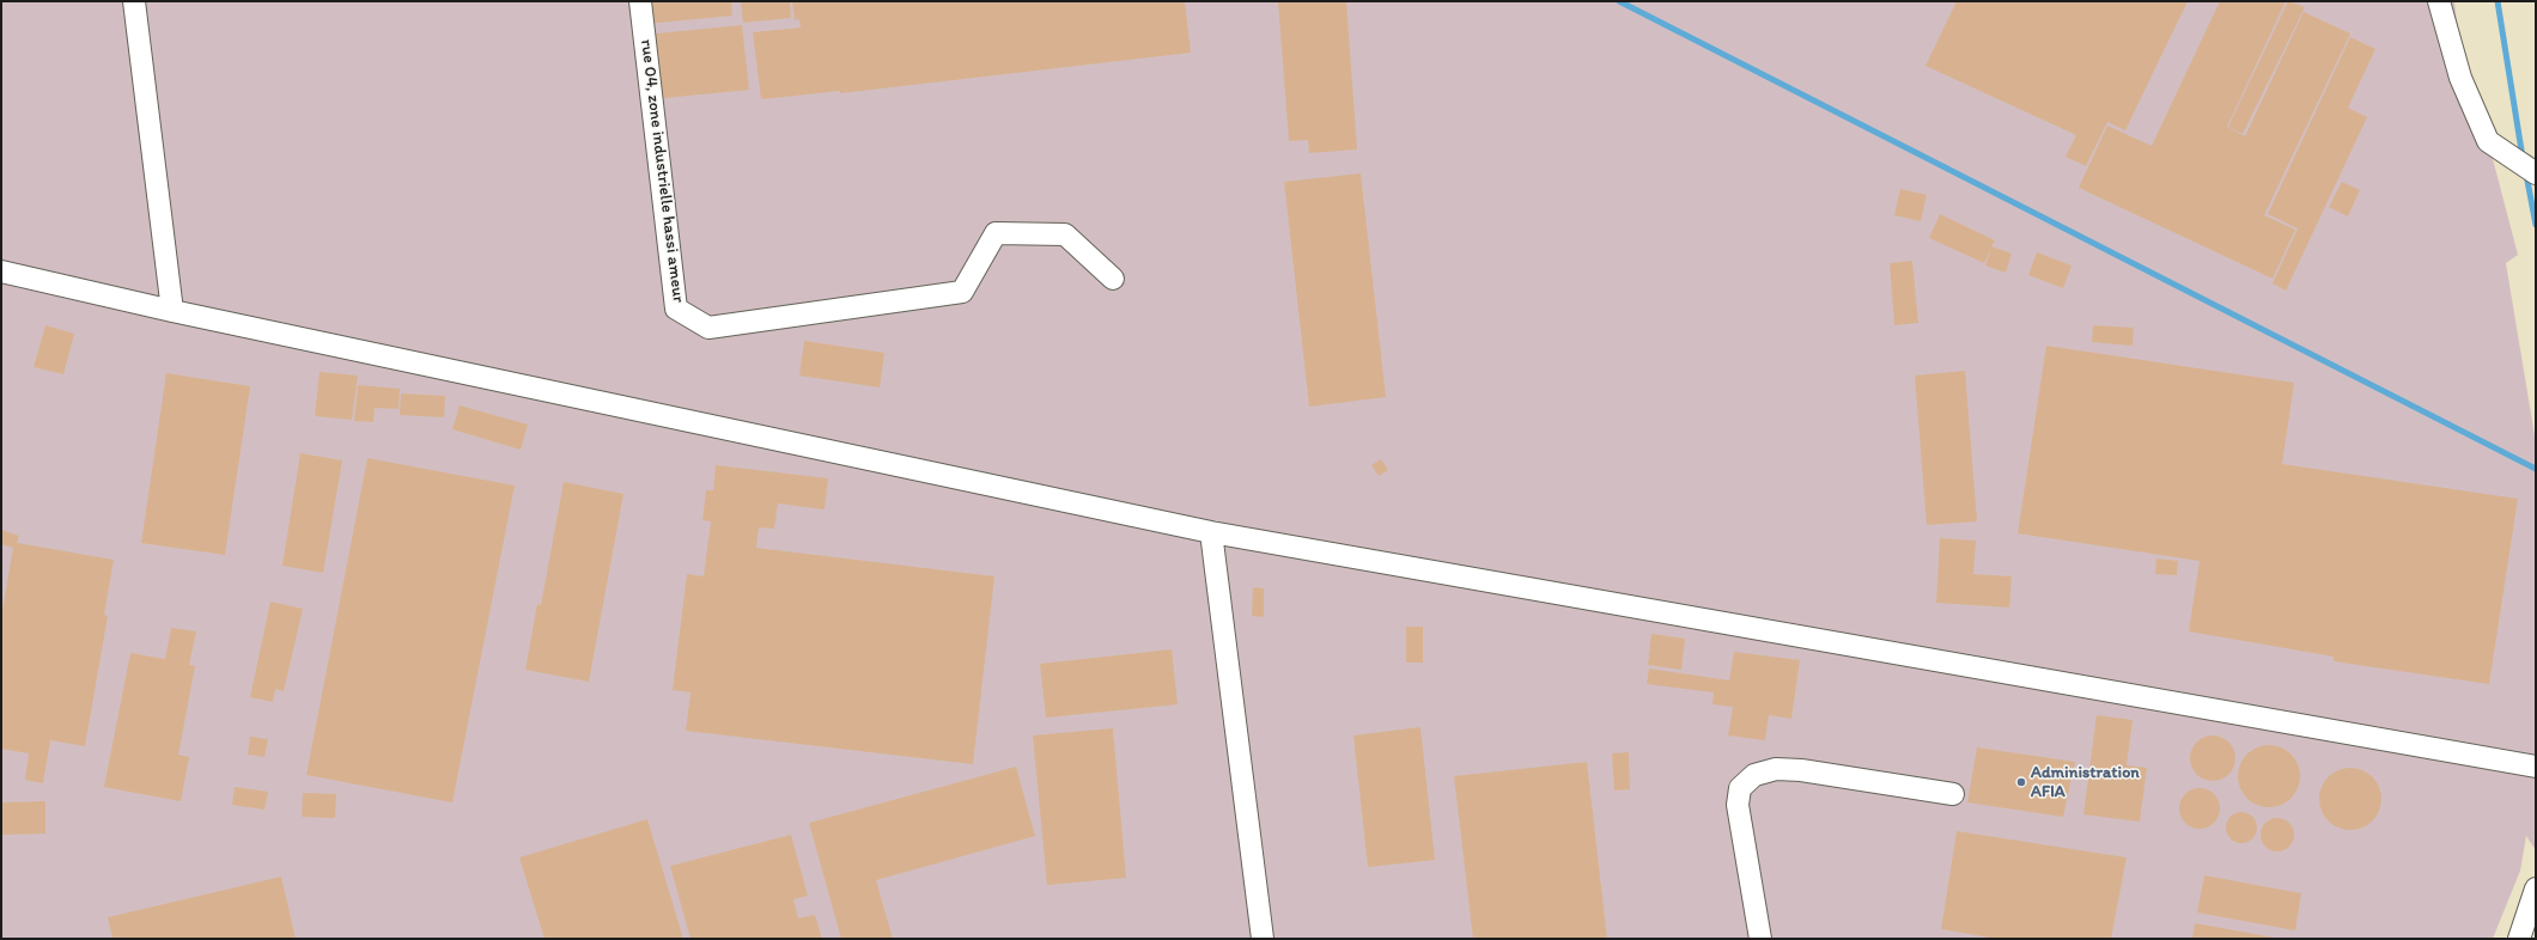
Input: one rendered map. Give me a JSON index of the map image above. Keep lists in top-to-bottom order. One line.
{"streets":{"street":["rue 04, zone industrielle hassi ameur"]},"places":["Administration AFIA"]}
